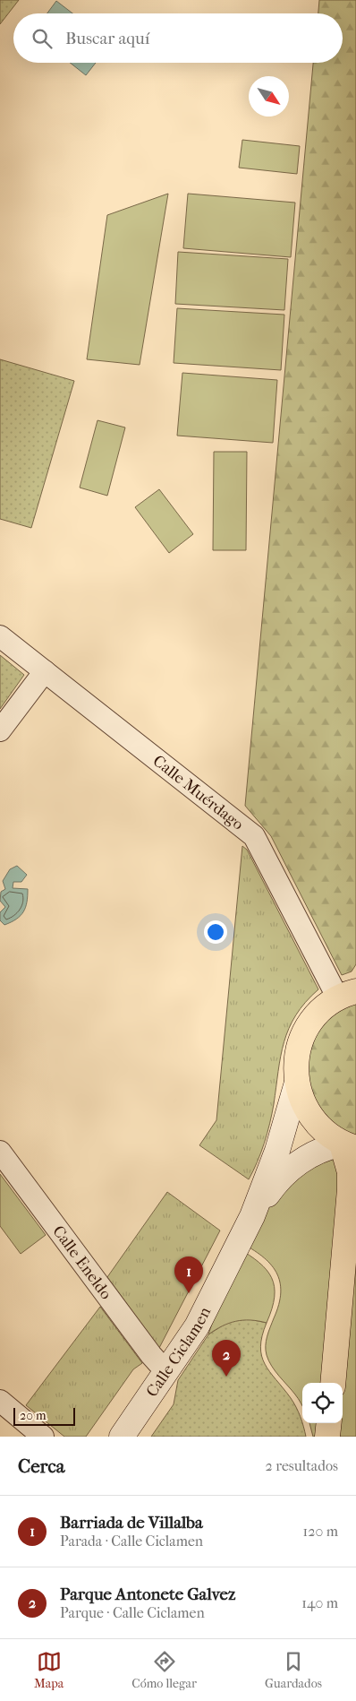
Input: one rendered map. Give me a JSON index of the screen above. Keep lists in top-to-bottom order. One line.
{"streets":{"street":["Calle Muérdago","Calle Eneldo","Calle Ciclamen"]},"crossings":[["Calle Eneldo","Calle Ciclamen"]],"scale_bar":"20 m","north":"bottom right","page":{"search":"Buscar aquí","pins":["1","2"],"scale":"20 m","heading":["Cerca","2 resultados"],"list":[{"mark":"1","name":"Barriada de Villalba","note":"Parada · Calle Ciclamen","value":"120 m"},{"mark":"2","name":"Parque Antonete Galvez","note":"Parque · Calle Ciclamen","value":"140 m"}],"nav":["Mapa","Cómo llegar","Guardados"]}}
